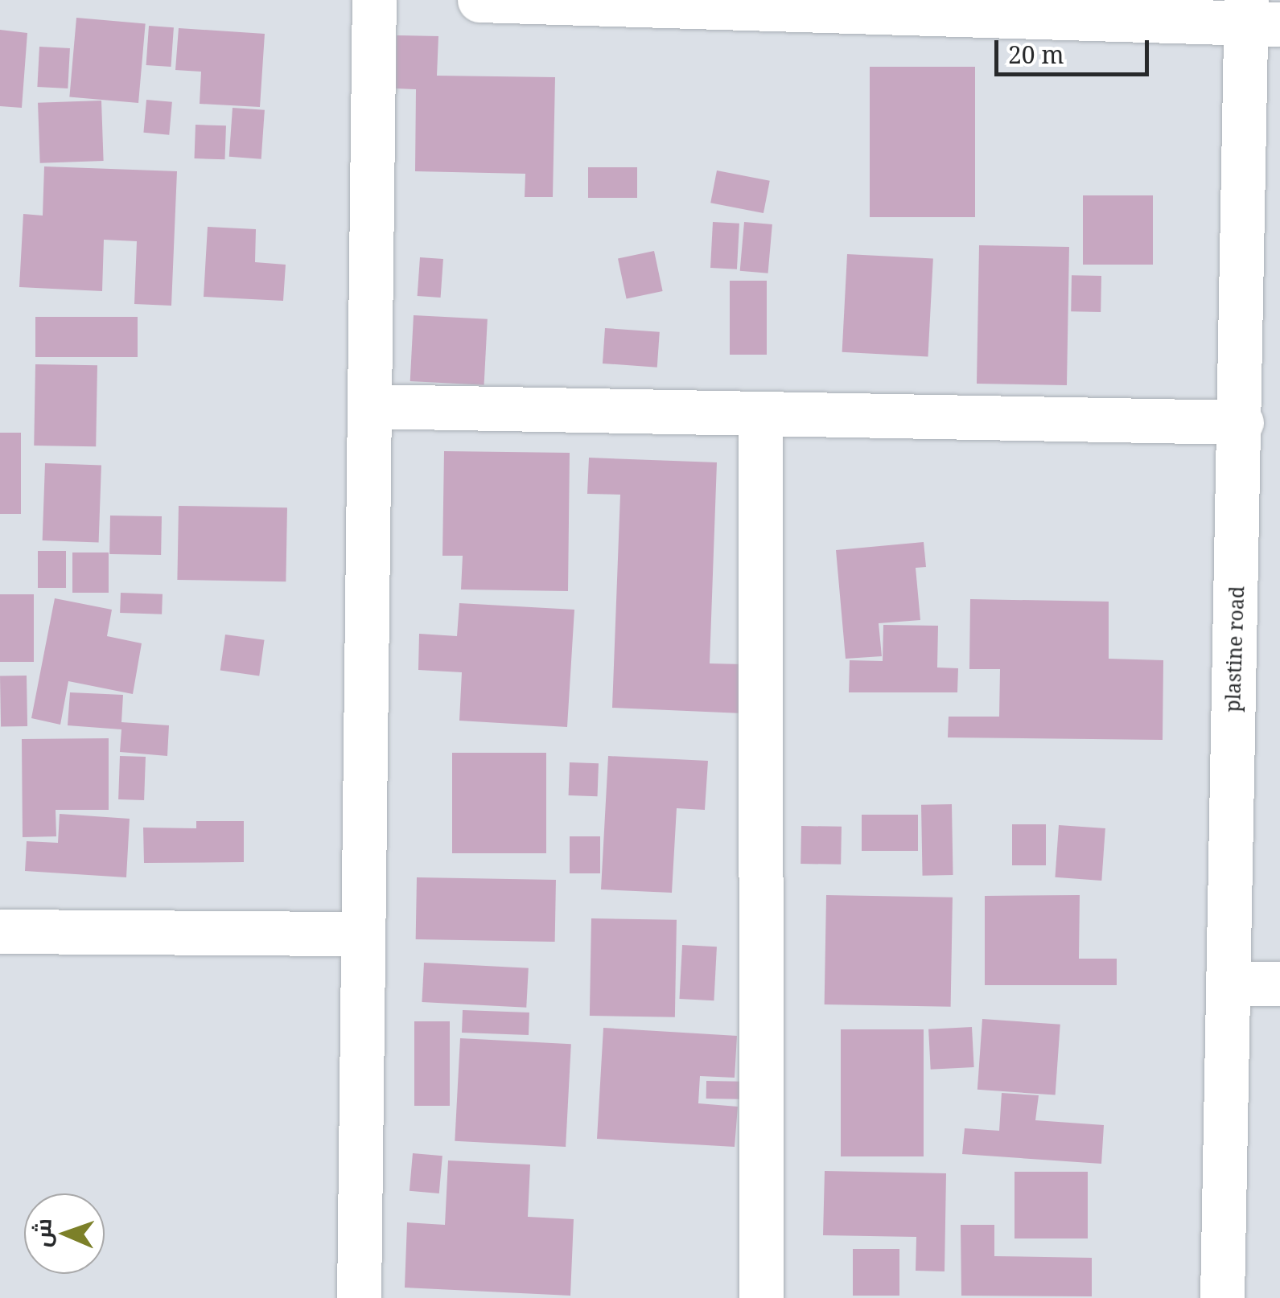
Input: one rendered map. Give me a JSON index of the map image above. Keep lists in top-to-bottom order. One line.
{"streets":{"street":["plastine road"]},"scale_bar":"20 m","north":"left"}
